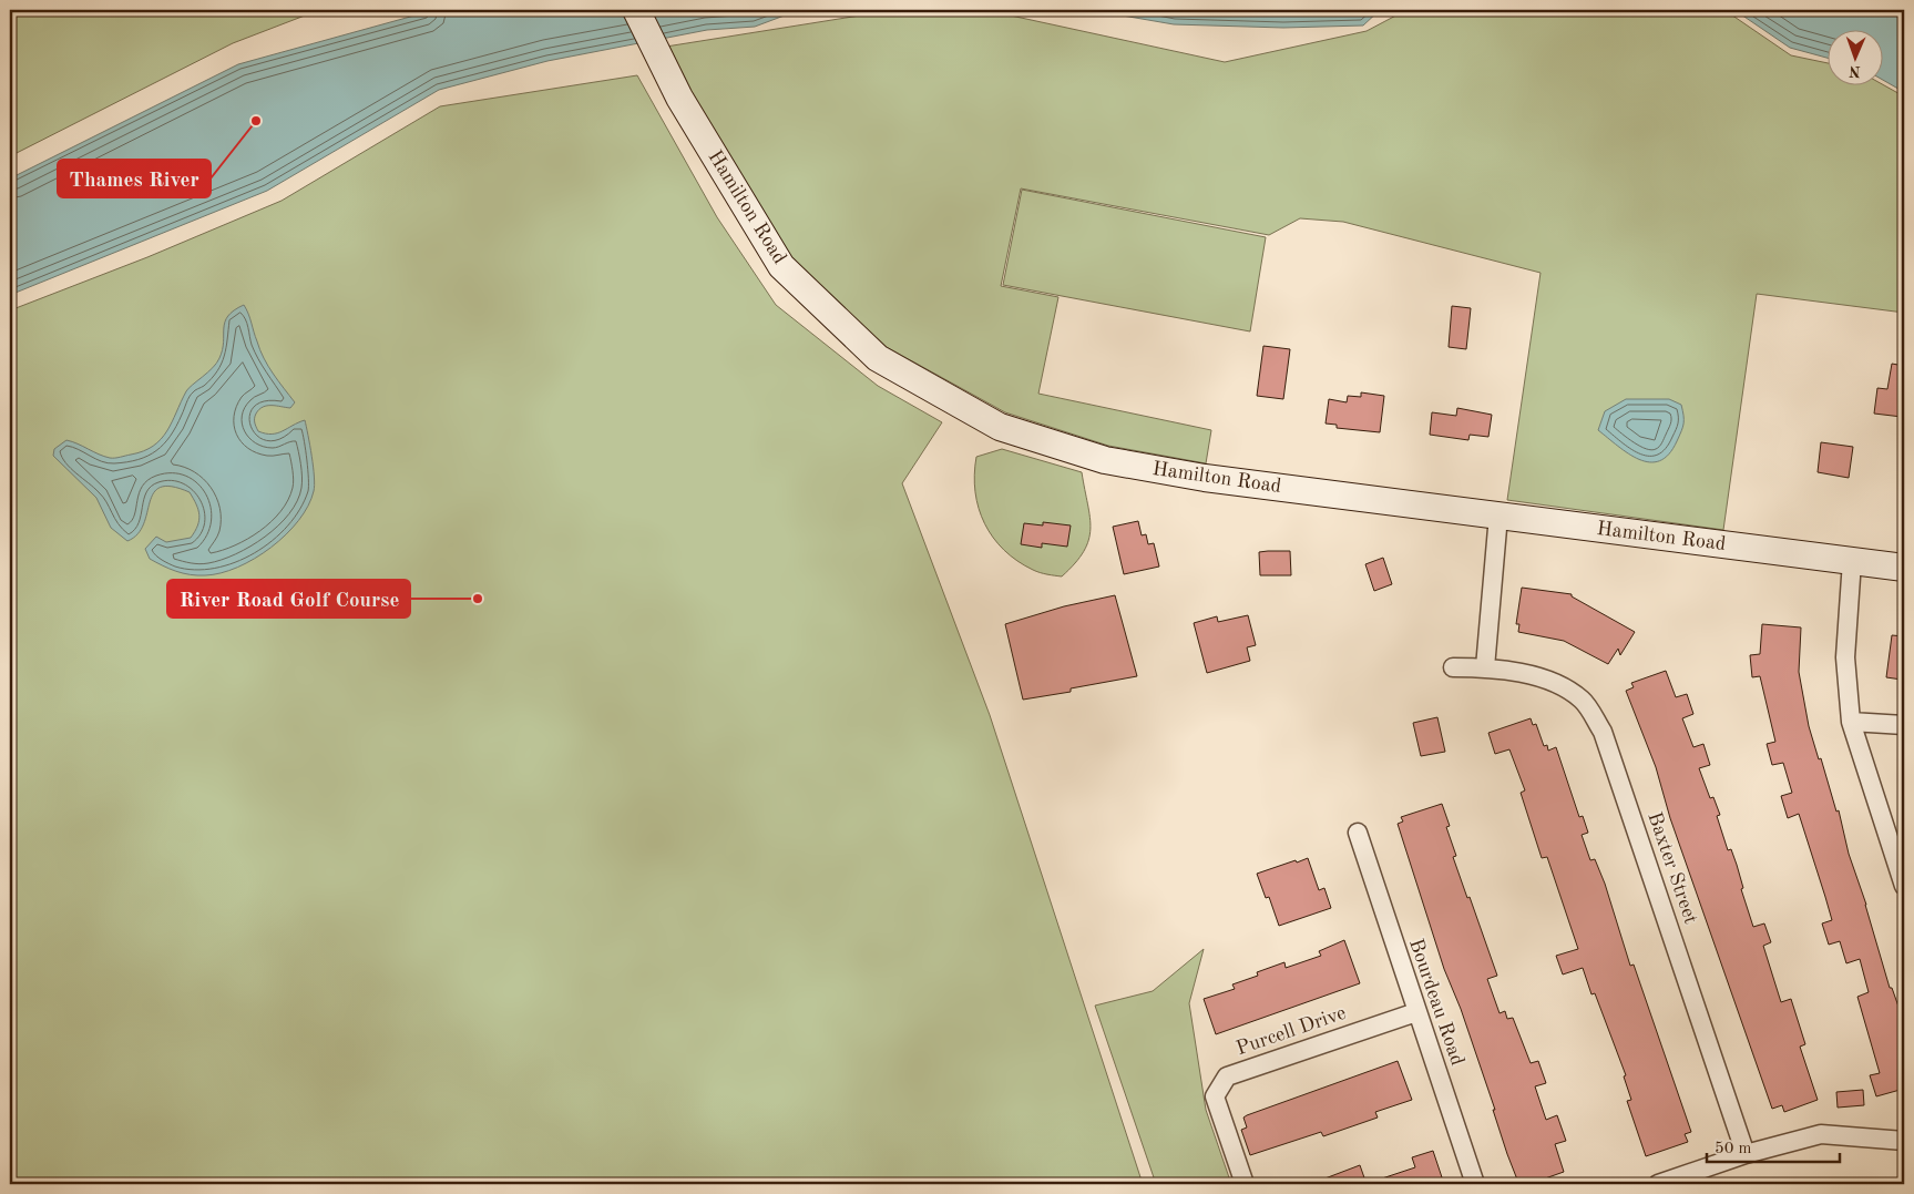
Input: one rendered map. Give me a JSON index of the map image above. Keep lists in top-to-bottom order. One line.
{"streets":{"main road":["Hamilton Road"],"street":["Baxter Street","Bourdeau Road","Purcell Drive"]},"crossings":[["Bourdeau Road","Purcell Drive"]],"places":["Thames River","River Road Golf Course"],"scale_bar":"50 m","north":"bottom"}
